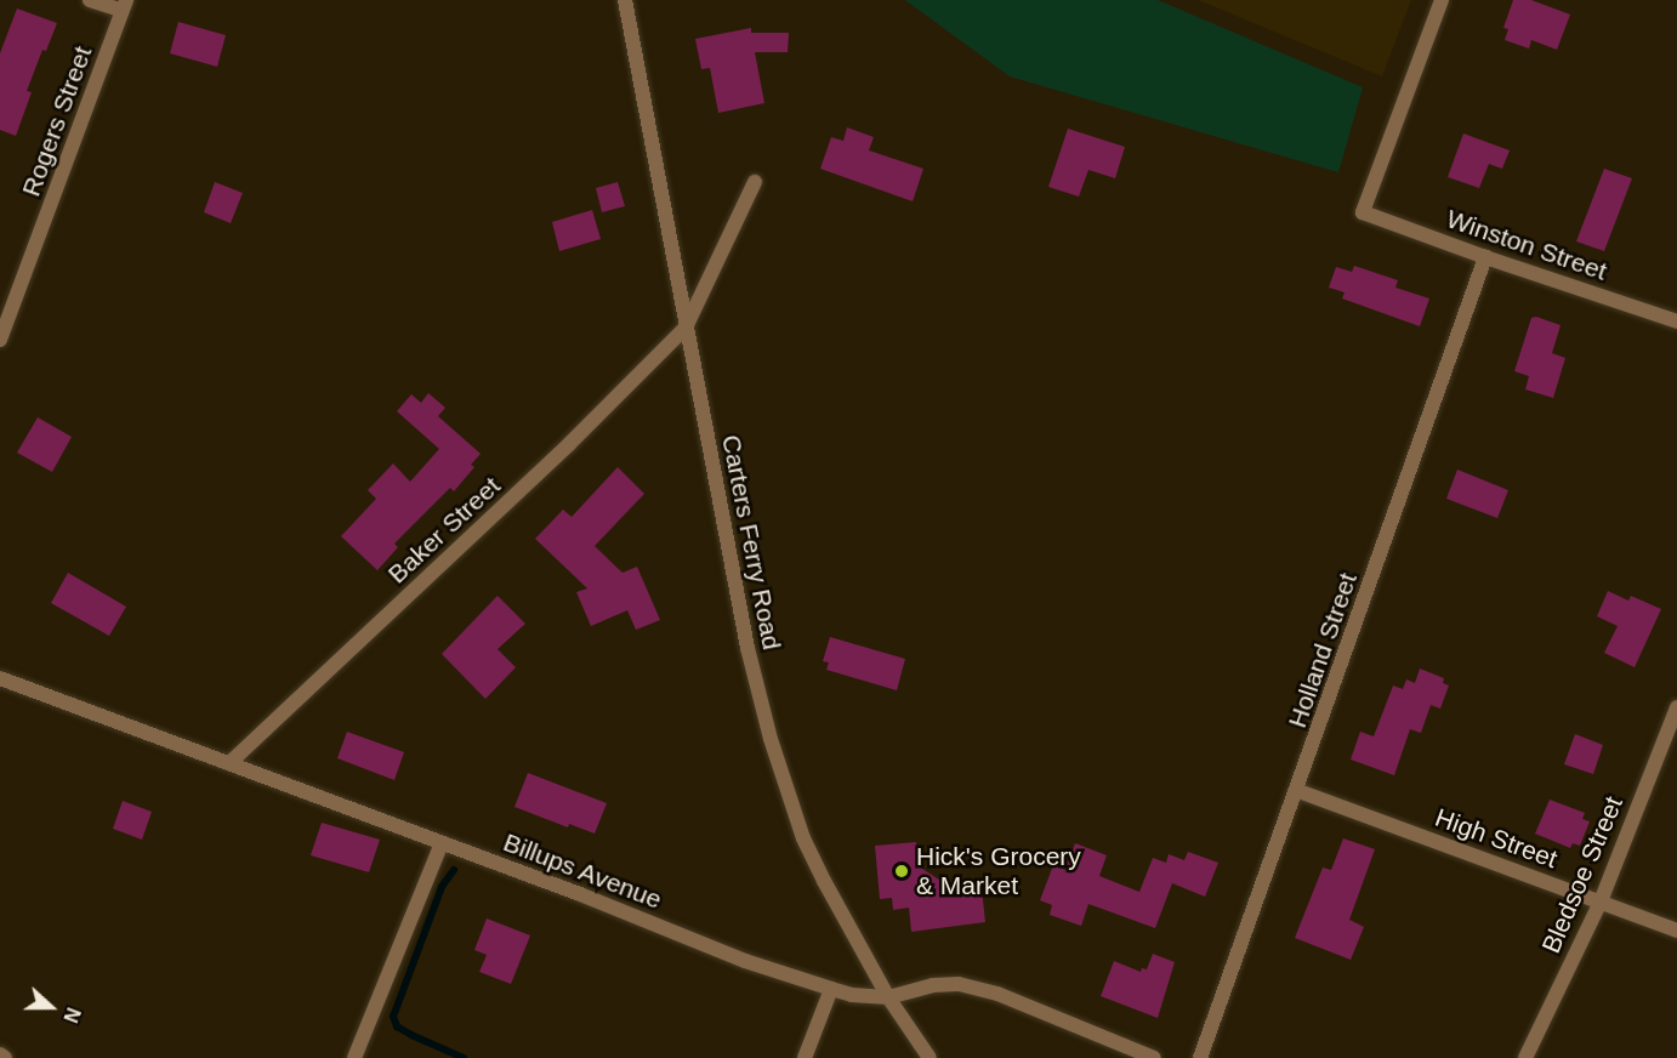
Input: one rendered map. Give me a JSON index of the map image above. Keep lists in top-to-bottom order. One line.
{"streets":{"street":["Rogers Street","Winston Street","Baker Street","Carters Ferry Road","Holland Street","High Street","Billups Avenue","Bledsoe Street"]},"crossings":[["Winston Street","Holland Street"],["Baker Street","Carters Ferry Road"],["Baker Street","Billups Avenue"],["Carters Ferry Road","Billups Avenue"],["Holland Street","High Street"],["High Street","Bledsoe Street"]],"places":["Hick's Grocery & Market"],"north":"right"}
